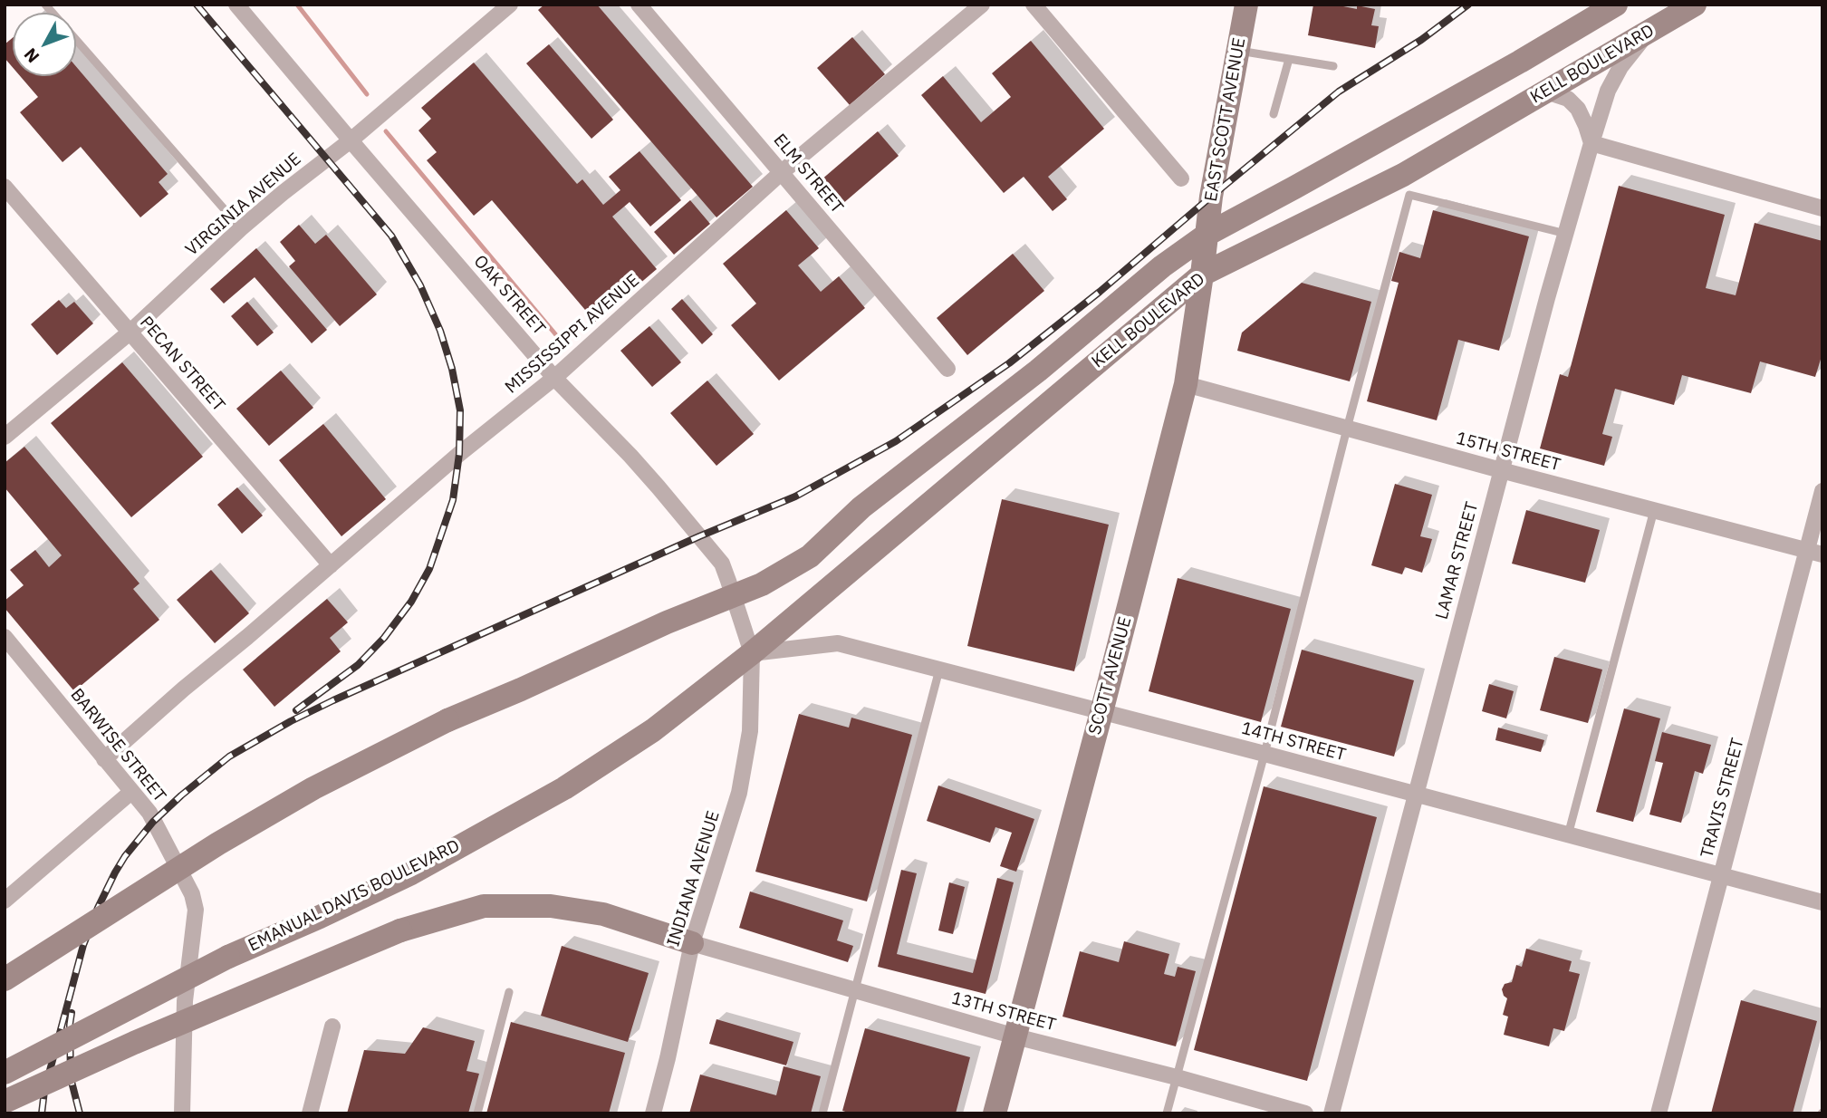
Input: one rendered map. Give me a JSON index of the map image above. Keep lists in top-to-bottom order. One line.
{"streets":{"main road":["KELL BOULEVARD","EAST SCOTT AVENUE","SCOTT AVENUE","EMANUAL DAVIS BOULEVARD"],"street":["ELM STREET","VIRGINIA AVENUE","OAK STREET","MISSISSIPPI AVENUE","PECAN STREET","15TH STREET","LAMAR STREET","14TH STREET","BARWISE STREET","TRAVIS STREET","INDIANA AVENUE","13TH STREET"]},"crossings":[["KELL BOULEVARD","EAST SCOTT AVENUE"],["KELL BOULEVARD","OAK STREET"],["KELL BOULEVARD","LAMAR STREET"],["KELL BOULEVARD","SCOTT AVENUE"],["KELL BOULEVARD","14TH STREET"],["KELL BOULEVARD","INDIANA AVENUE"],["KELL BOULEVARD","EMANUAL DAVIS BOULEVARD"],["EAST SCOTT AVENUE","SCOTT AVENUE"],["ELM STREET","MISSISSIPPI AVENUE"],["VIRGINIA AVENUE","OAK STREET"],["VIRGINIA AVENUE","PECAN STREET"],["OAK STREET","MISSISSIPPI AVENUE"],["OAK STREET","14TH STREET"],["OAK STREET","INDIANA AVENUE"],["OAK STREET","EMANUAL DAVIS BOULEVARD"],["MISSISSIPPI AVENUE","PECAN STREET"],["MISSISSIPPI AVENUE","BARWISE STREET"],["15TH STREET","LAMAR STREET"],["15TH STREET","SCOTT AVENUE"],["15TH STREET","TRAVIS STREET"],["LAMAR STREET","14TH STREET"],["SCOTT AVENUE","14TH STREET"],["SCOTT AVENUE","13TH STREET"],["14TH STREET","TRAVIS STREET"],["14TH STREET","INDIANA AVENUE"],["14TH STREET","EMANUAL DAVIS BOULEVARD"],["INDIANA AVENUE","EMANUAL DAVIS BOULEVARD"],["INDIANA AVENUE","13TH STREET"]],"north":"bottom left"}
